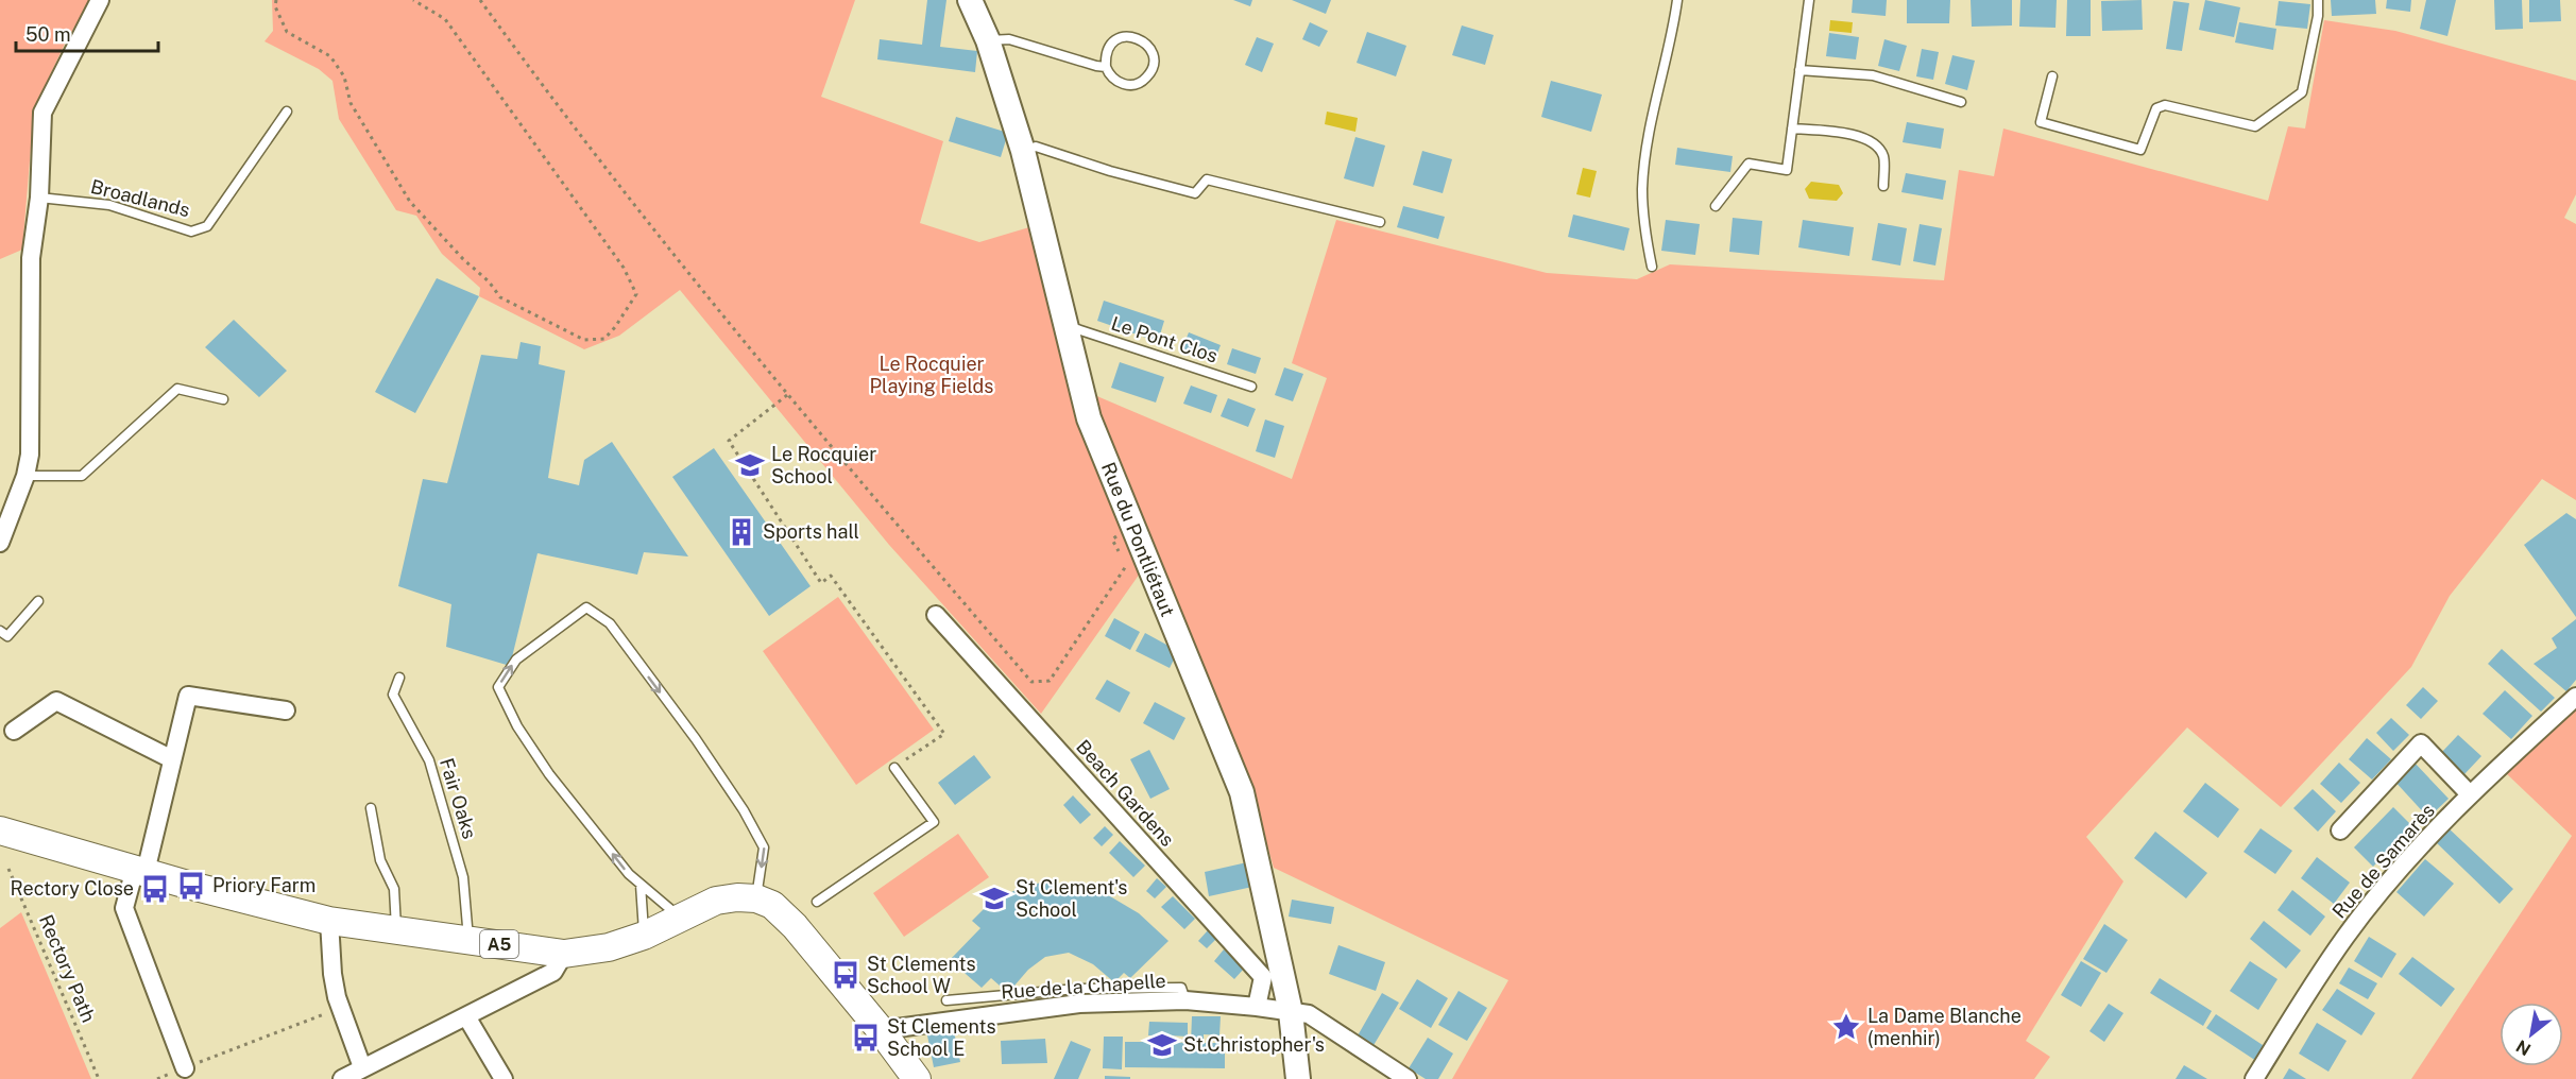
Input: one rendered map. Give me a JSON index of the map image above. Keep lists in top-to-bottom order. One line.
{"streets":{"main road":["Rue du Pontliétaut","A5"],"street":["Beach Gardens","Rue de Samarès","Rue de la Chapelle"],"lane":["Broadlands","Le Pont Clos","Fair Oaks"],"path":["Rectory Path"]},"crossings":[["Le Pont Clos","Rue du Pontliétaut"],["Rue du Pontliétaut","Rue de la Chapelle"],["Beach Gardens","Rue de la Chapelle"],["Fair Oaks","A5"]],"parks":["Le Rocquier Playing Fields"],"places":{"school or university":["Le Rocquier School","St Clement's School","St.Christopher's"],"building":["Sports hall"],"bus stop":["Priory Farm","Rectory Close","St Clements School W","St Clements School E"],"place":["La Dame Blanche (menhir)"]},"scale_bar":"50 m","north":"bottom left"}
